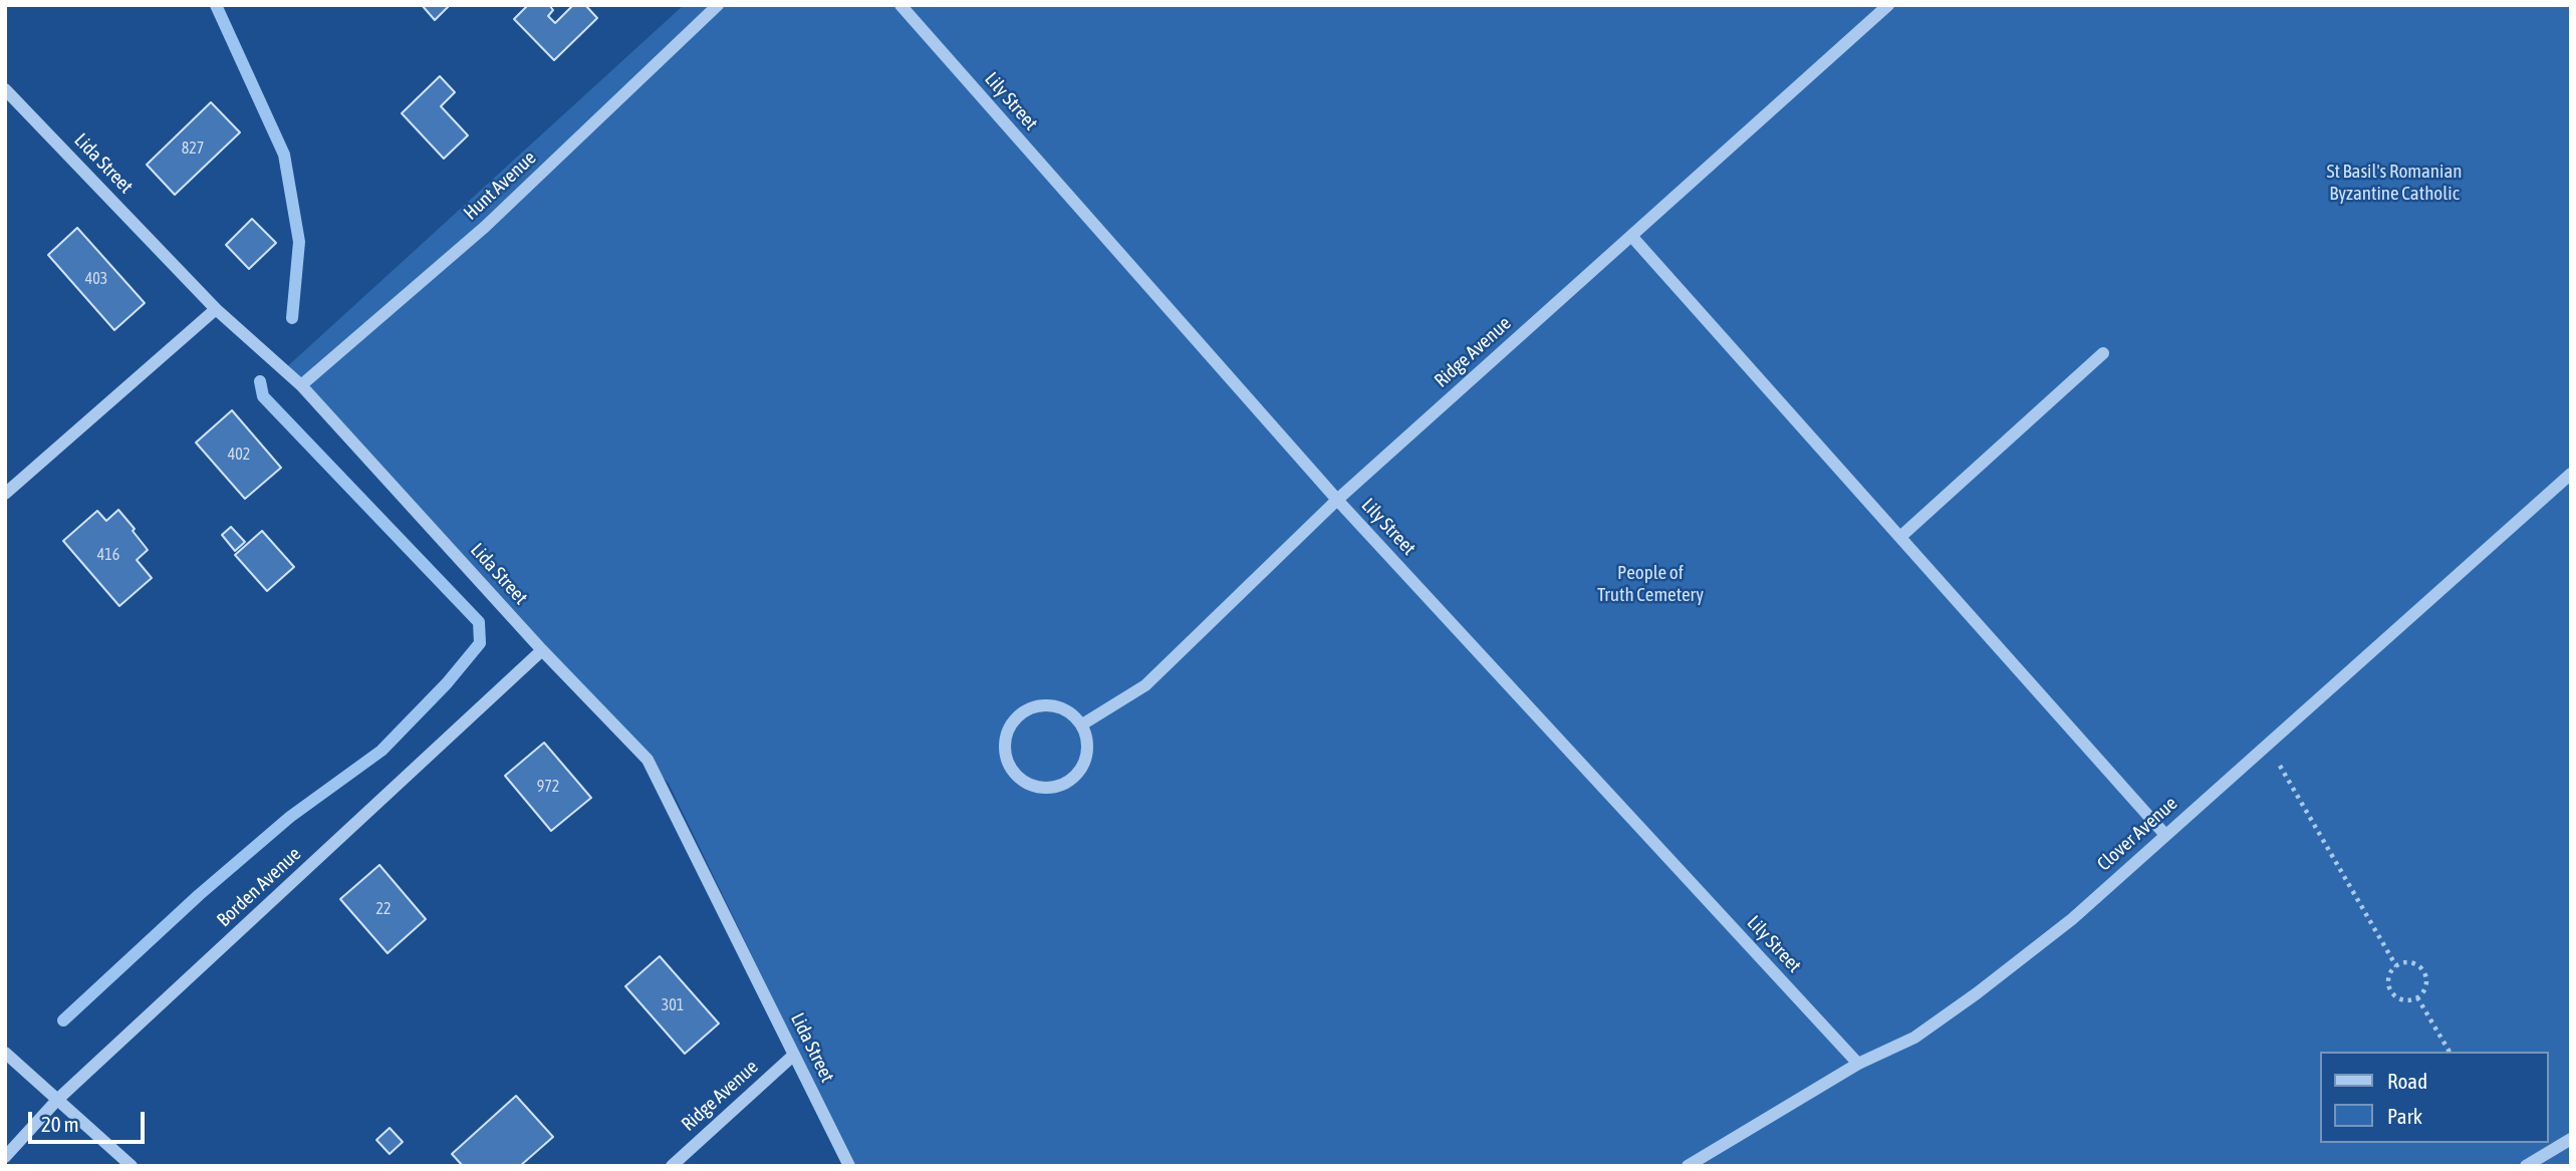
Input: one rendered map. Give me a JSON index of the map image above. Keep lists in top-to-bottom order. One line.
{"streets":{"street":["Lily Street","Lida Street","Hunt Avenue","Ridge Avenue","Clover Avenue","Borden Avenue"]},"crossings":[["Lily Street","Ridge Avenue"],["Lily Street","Clover Avenue"],["Lida Street","Hunt Avenue"],["Lida Street","Ridge Avenue"],["Lida Street","Borden Avenue"]],"parks":["St Basil's Romanian Byzantine Catholic","People of Truth Cemetery"],"house_numbers":["827","403","402","416","972","22","301"],"legend":["Road","Park"],"scale_bar":"20 m"}
